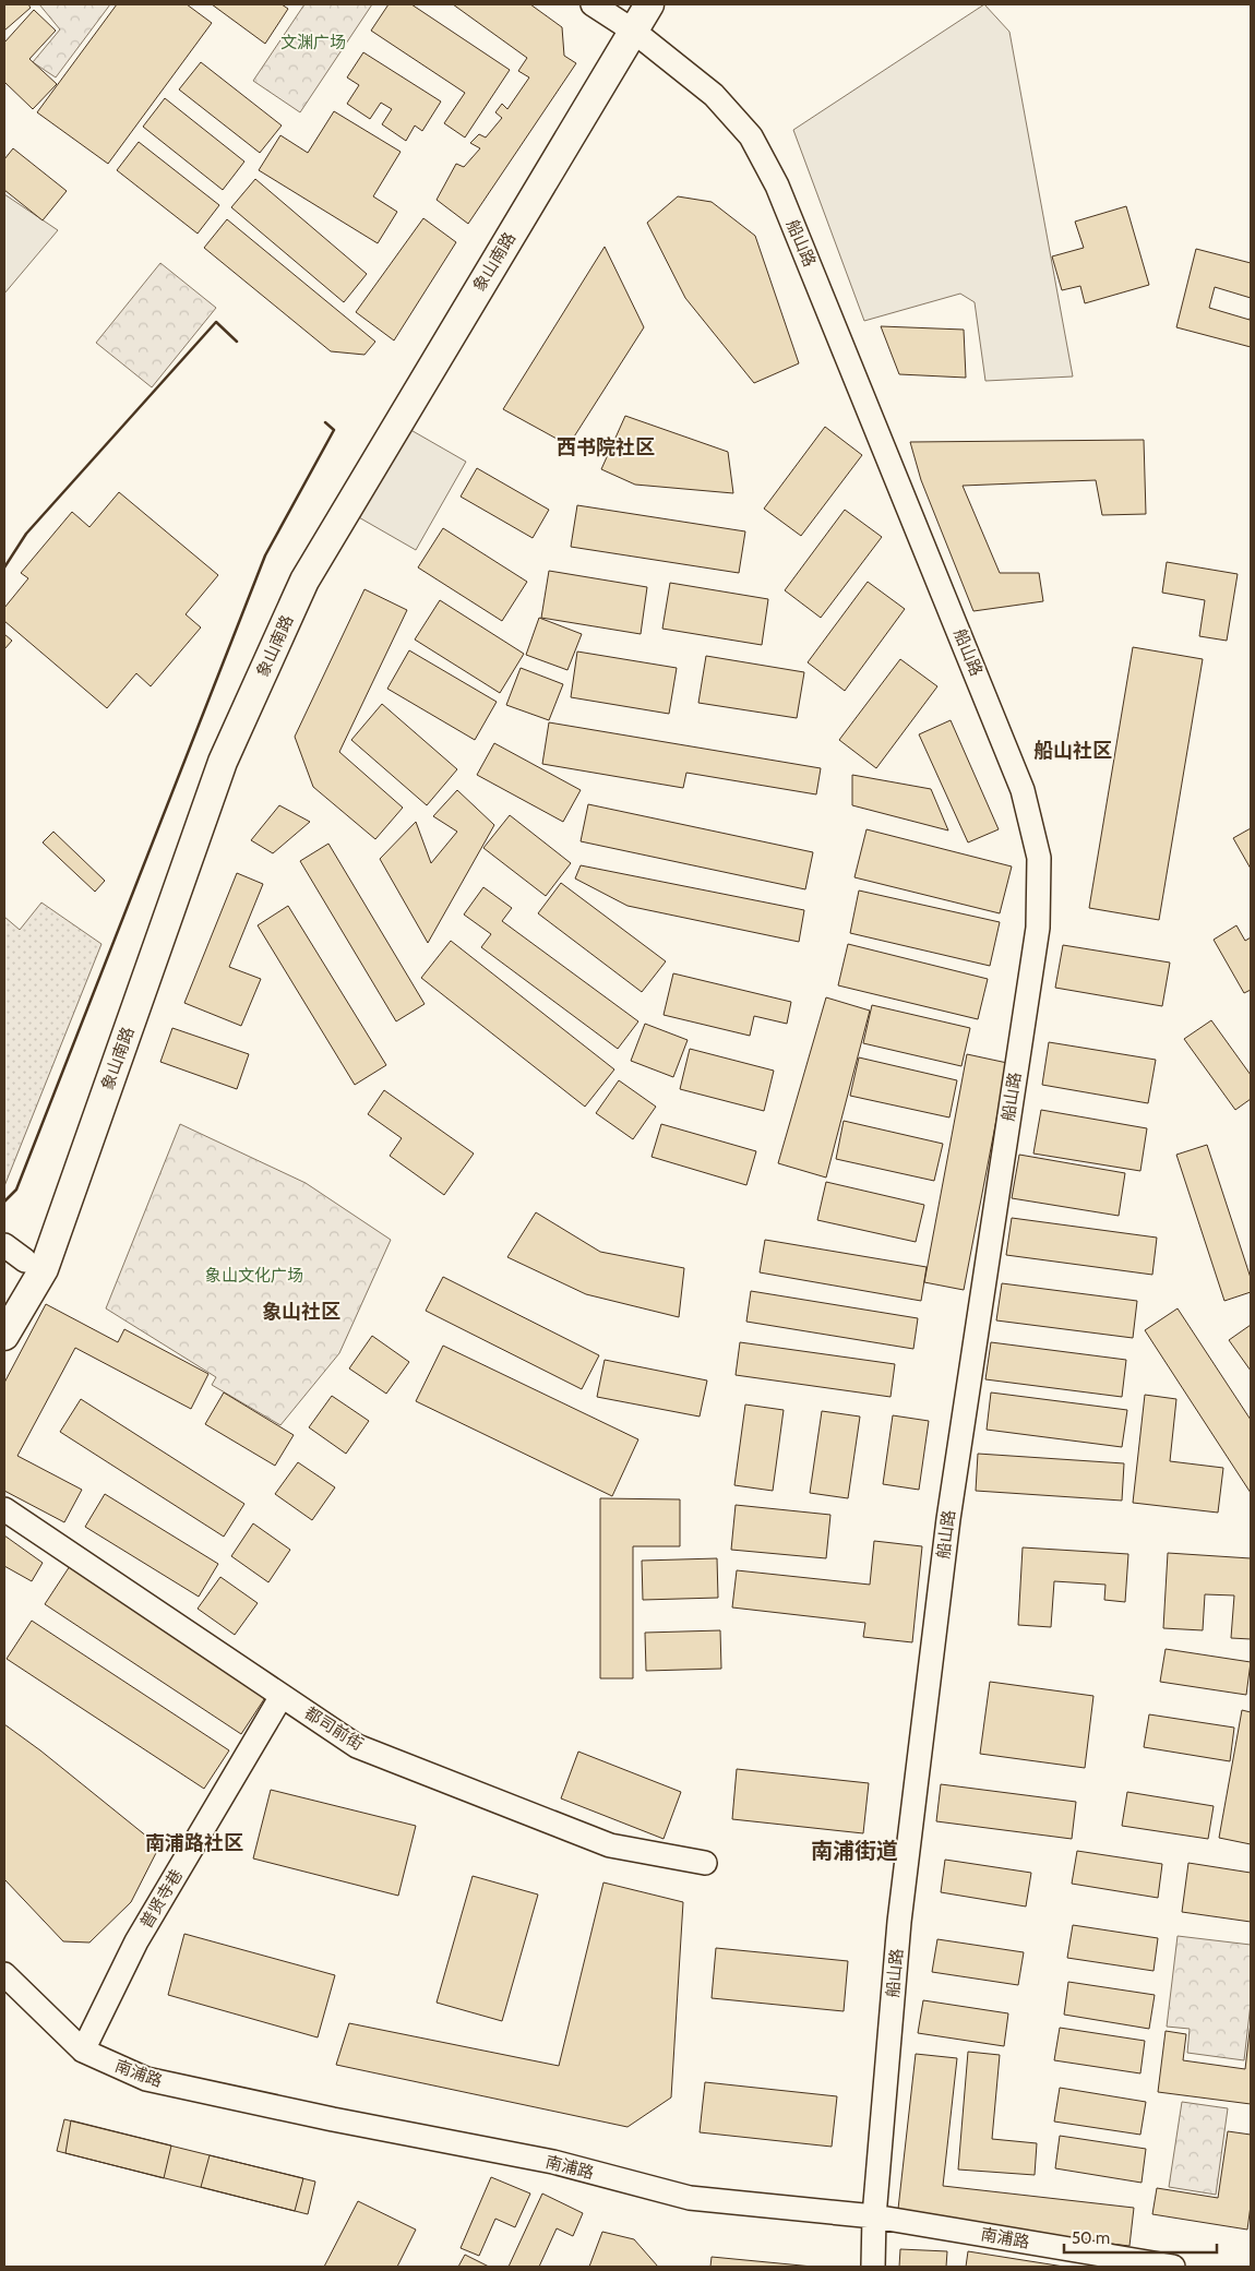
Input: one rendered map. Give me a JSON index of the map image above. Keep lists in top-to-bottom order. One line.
{"streets":{"main road":["象山南路"],"street":["船山路","都司前街","普贤寺巷","南浦路"]},"crossings":[["船山路","象山南路"],["船山路","南浦路"],["都司前街","普贤寺巷"],["普贤寺巷","南浦路"]],"districts":["西书院社区","船山社区","象山社区","南浦路社区","南浦街道"],"parks":["文渊广场","象山文化广场"],"scale_bar":"50 m"}
